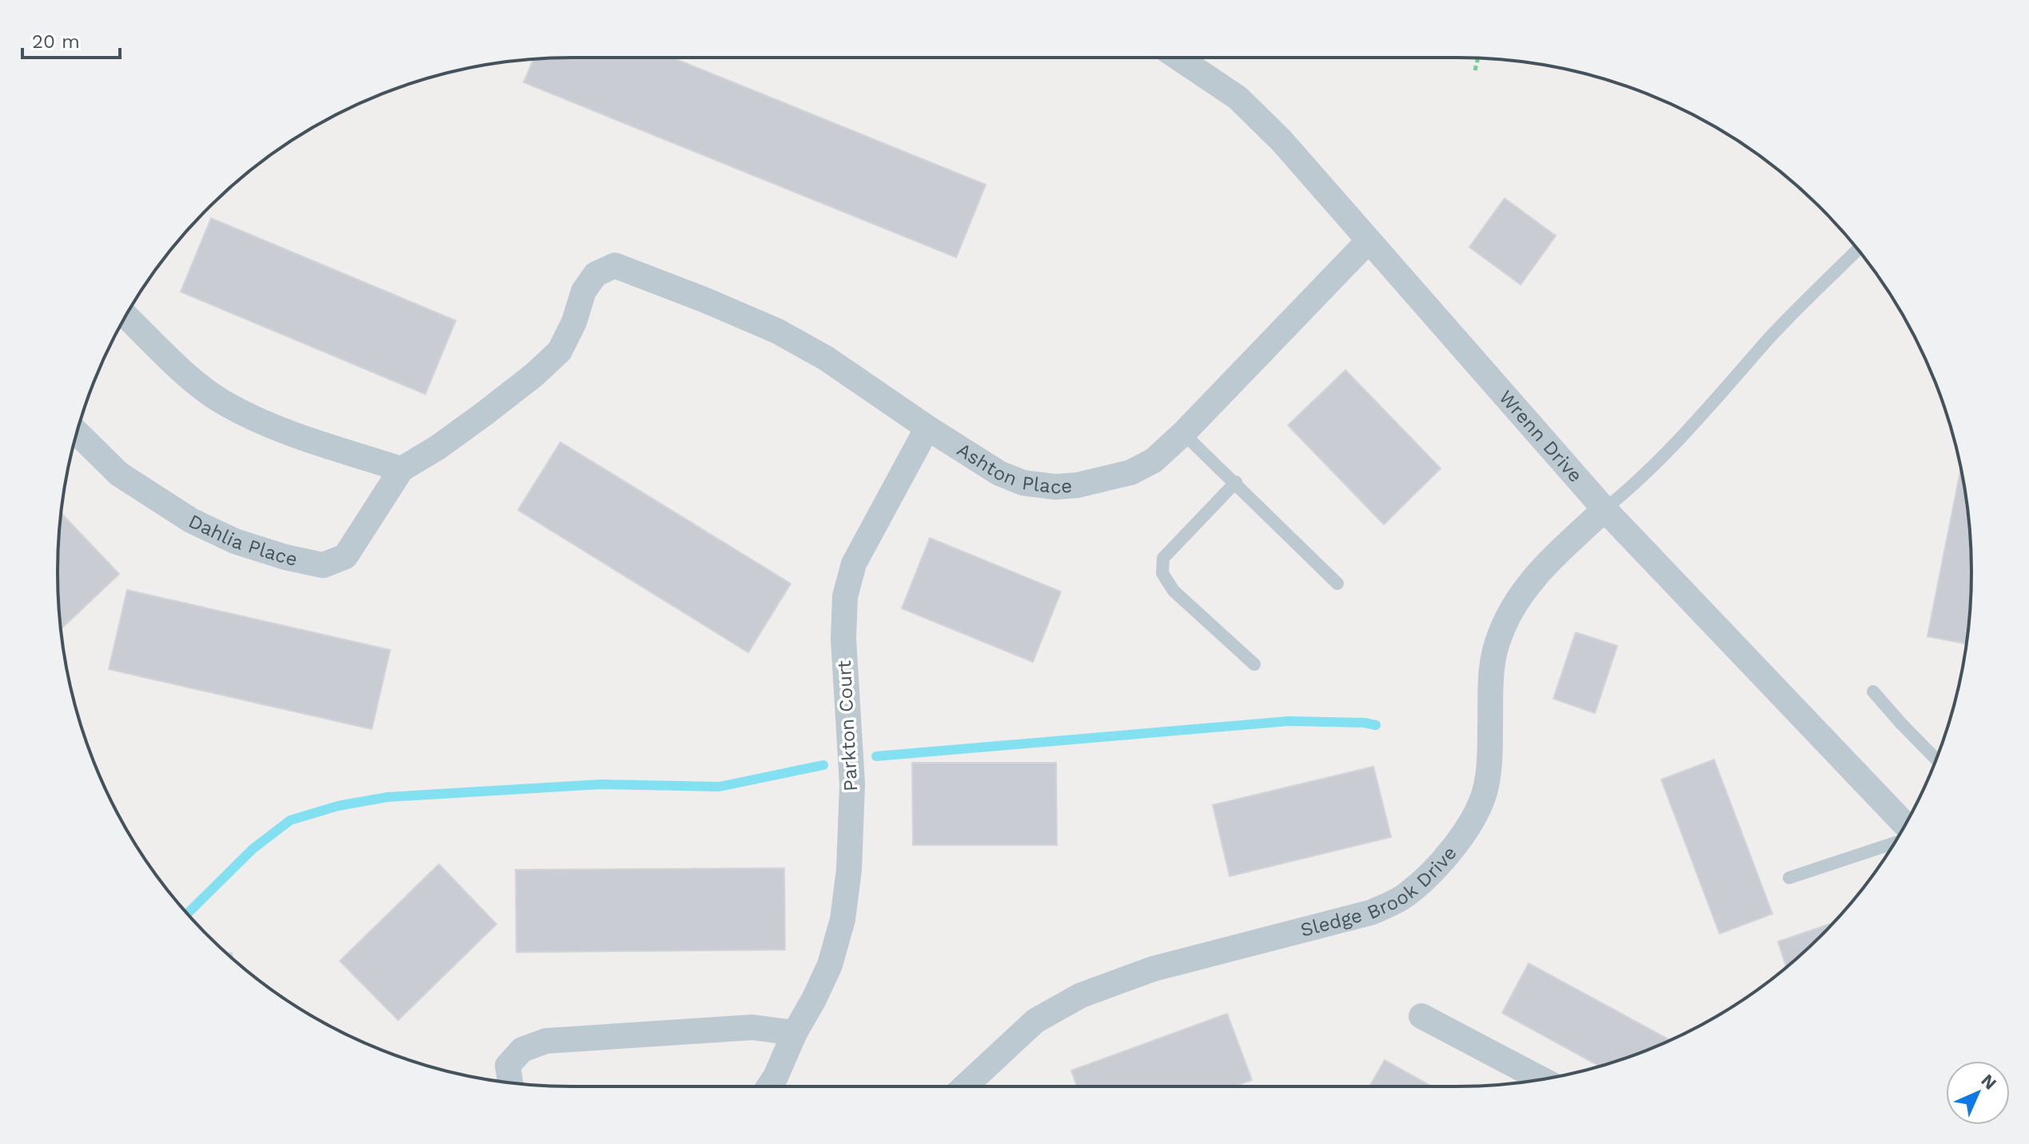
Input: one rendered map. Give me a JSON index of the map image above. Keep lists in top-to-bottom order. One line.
{"streets":{"street":["Wrenn Drive","Ashton Place","Dahlia Place","Parkton Court","Sledge Brook Drive"]},"crossings":[["Wrenn Drive","Ashton Place"],["Wrenn Drive","Sledge Brook Drive"],["Ashton Place","Dahlia Place"],["Ashton Place","Parkton Court"]],"scale_bar":"20 m","north":"top right"}
